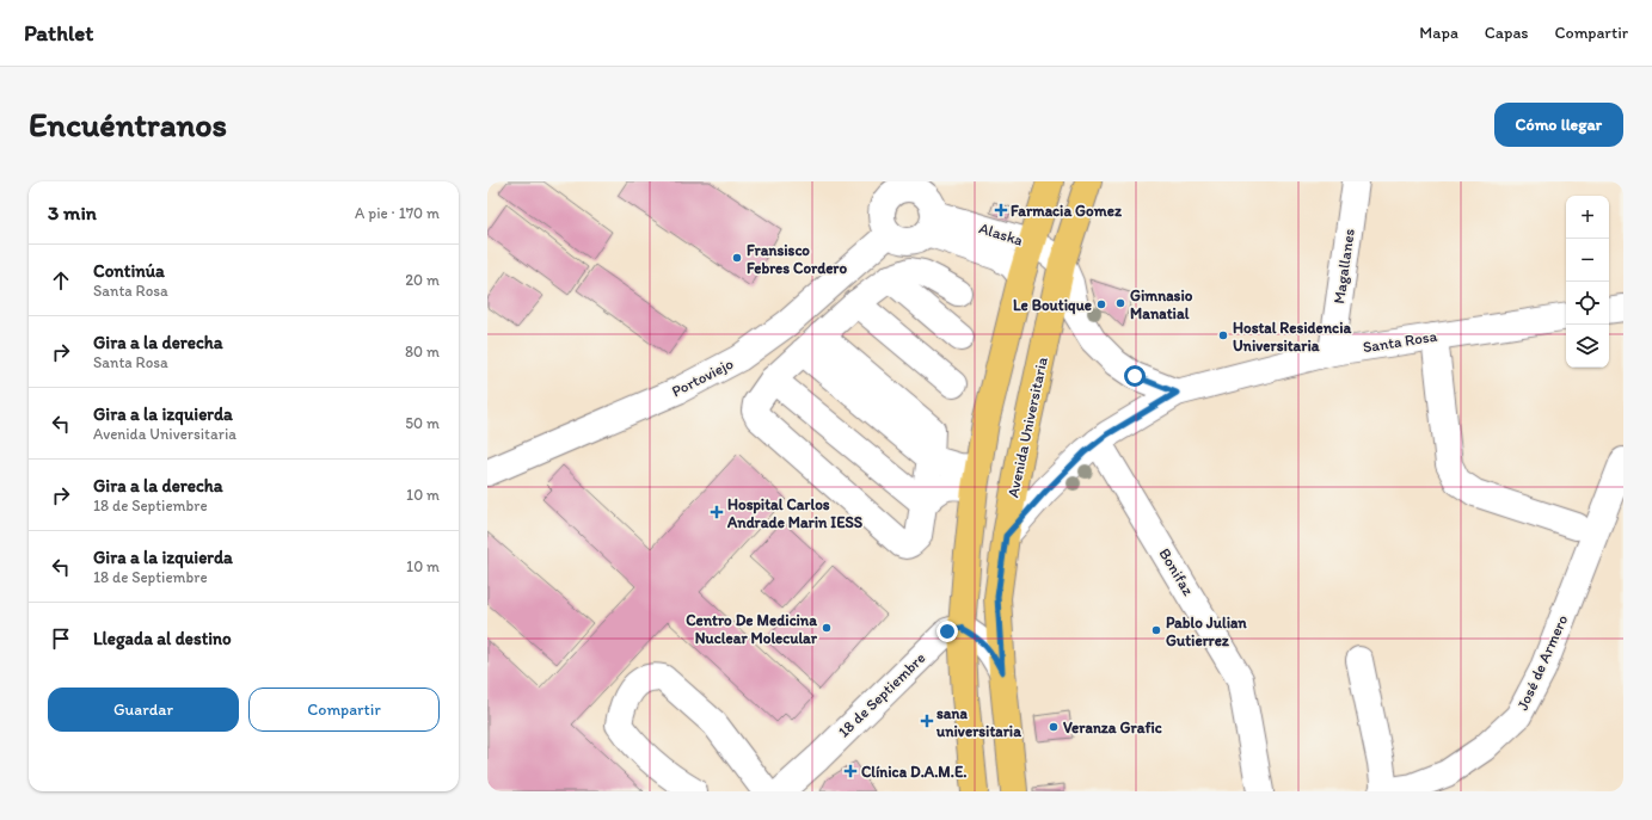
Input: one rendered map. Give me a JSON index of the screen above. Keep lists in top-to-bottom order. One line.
{"streets":{"main road":["Avenida Universitaria"],"street":["Alaska","Magallanes","Santa Rosa","Portoviejo","Bonifaz","José de Armero","18 de Septiembre"]},"crossings":[["Alaska","Portoviejo"],["Alaska","Avenida Universitaria"],["Magallanes","Santa Rosa"],["Santa Rosa","Avenida Universitaria"],["Santa Rosa","Bonifaz"]],"places":{"health":["Farmacia Gomez","Hospital Carlos Andrade Marin IESS","sana universitaria","Clínica D.A.M.E."],"other":["Fransisco Febres Cordero","Gimnasio Manatial","Le Boutique","Hostal Residencia Universitaria","Centro De Medicina Nuclear Molecular","Pablo Julian Gutierrez","Veranza Grafic"]},"page":{"header":"Pathlet","nav":["Mapa","Capas","Compartir"],"buttons":["Cómo llegar",["Guardar","Compartir"]],"title":"Encuéntranos","heading":["3 min","A pie · 170 m"],"map_buttons":["+","−"],"list":[["Continúa","Santa Rosa","20 m"],["Gira a la derecha","Santa Rosa","80 m"],["Gira a la izquierda","Avenida Universitaria","50 m"],["Gira a la derecha","18 de Septiembre","10 m"],["Gira a la izquierda","18 de Septiembre","10 m"],"Llegada al destino"]}}
